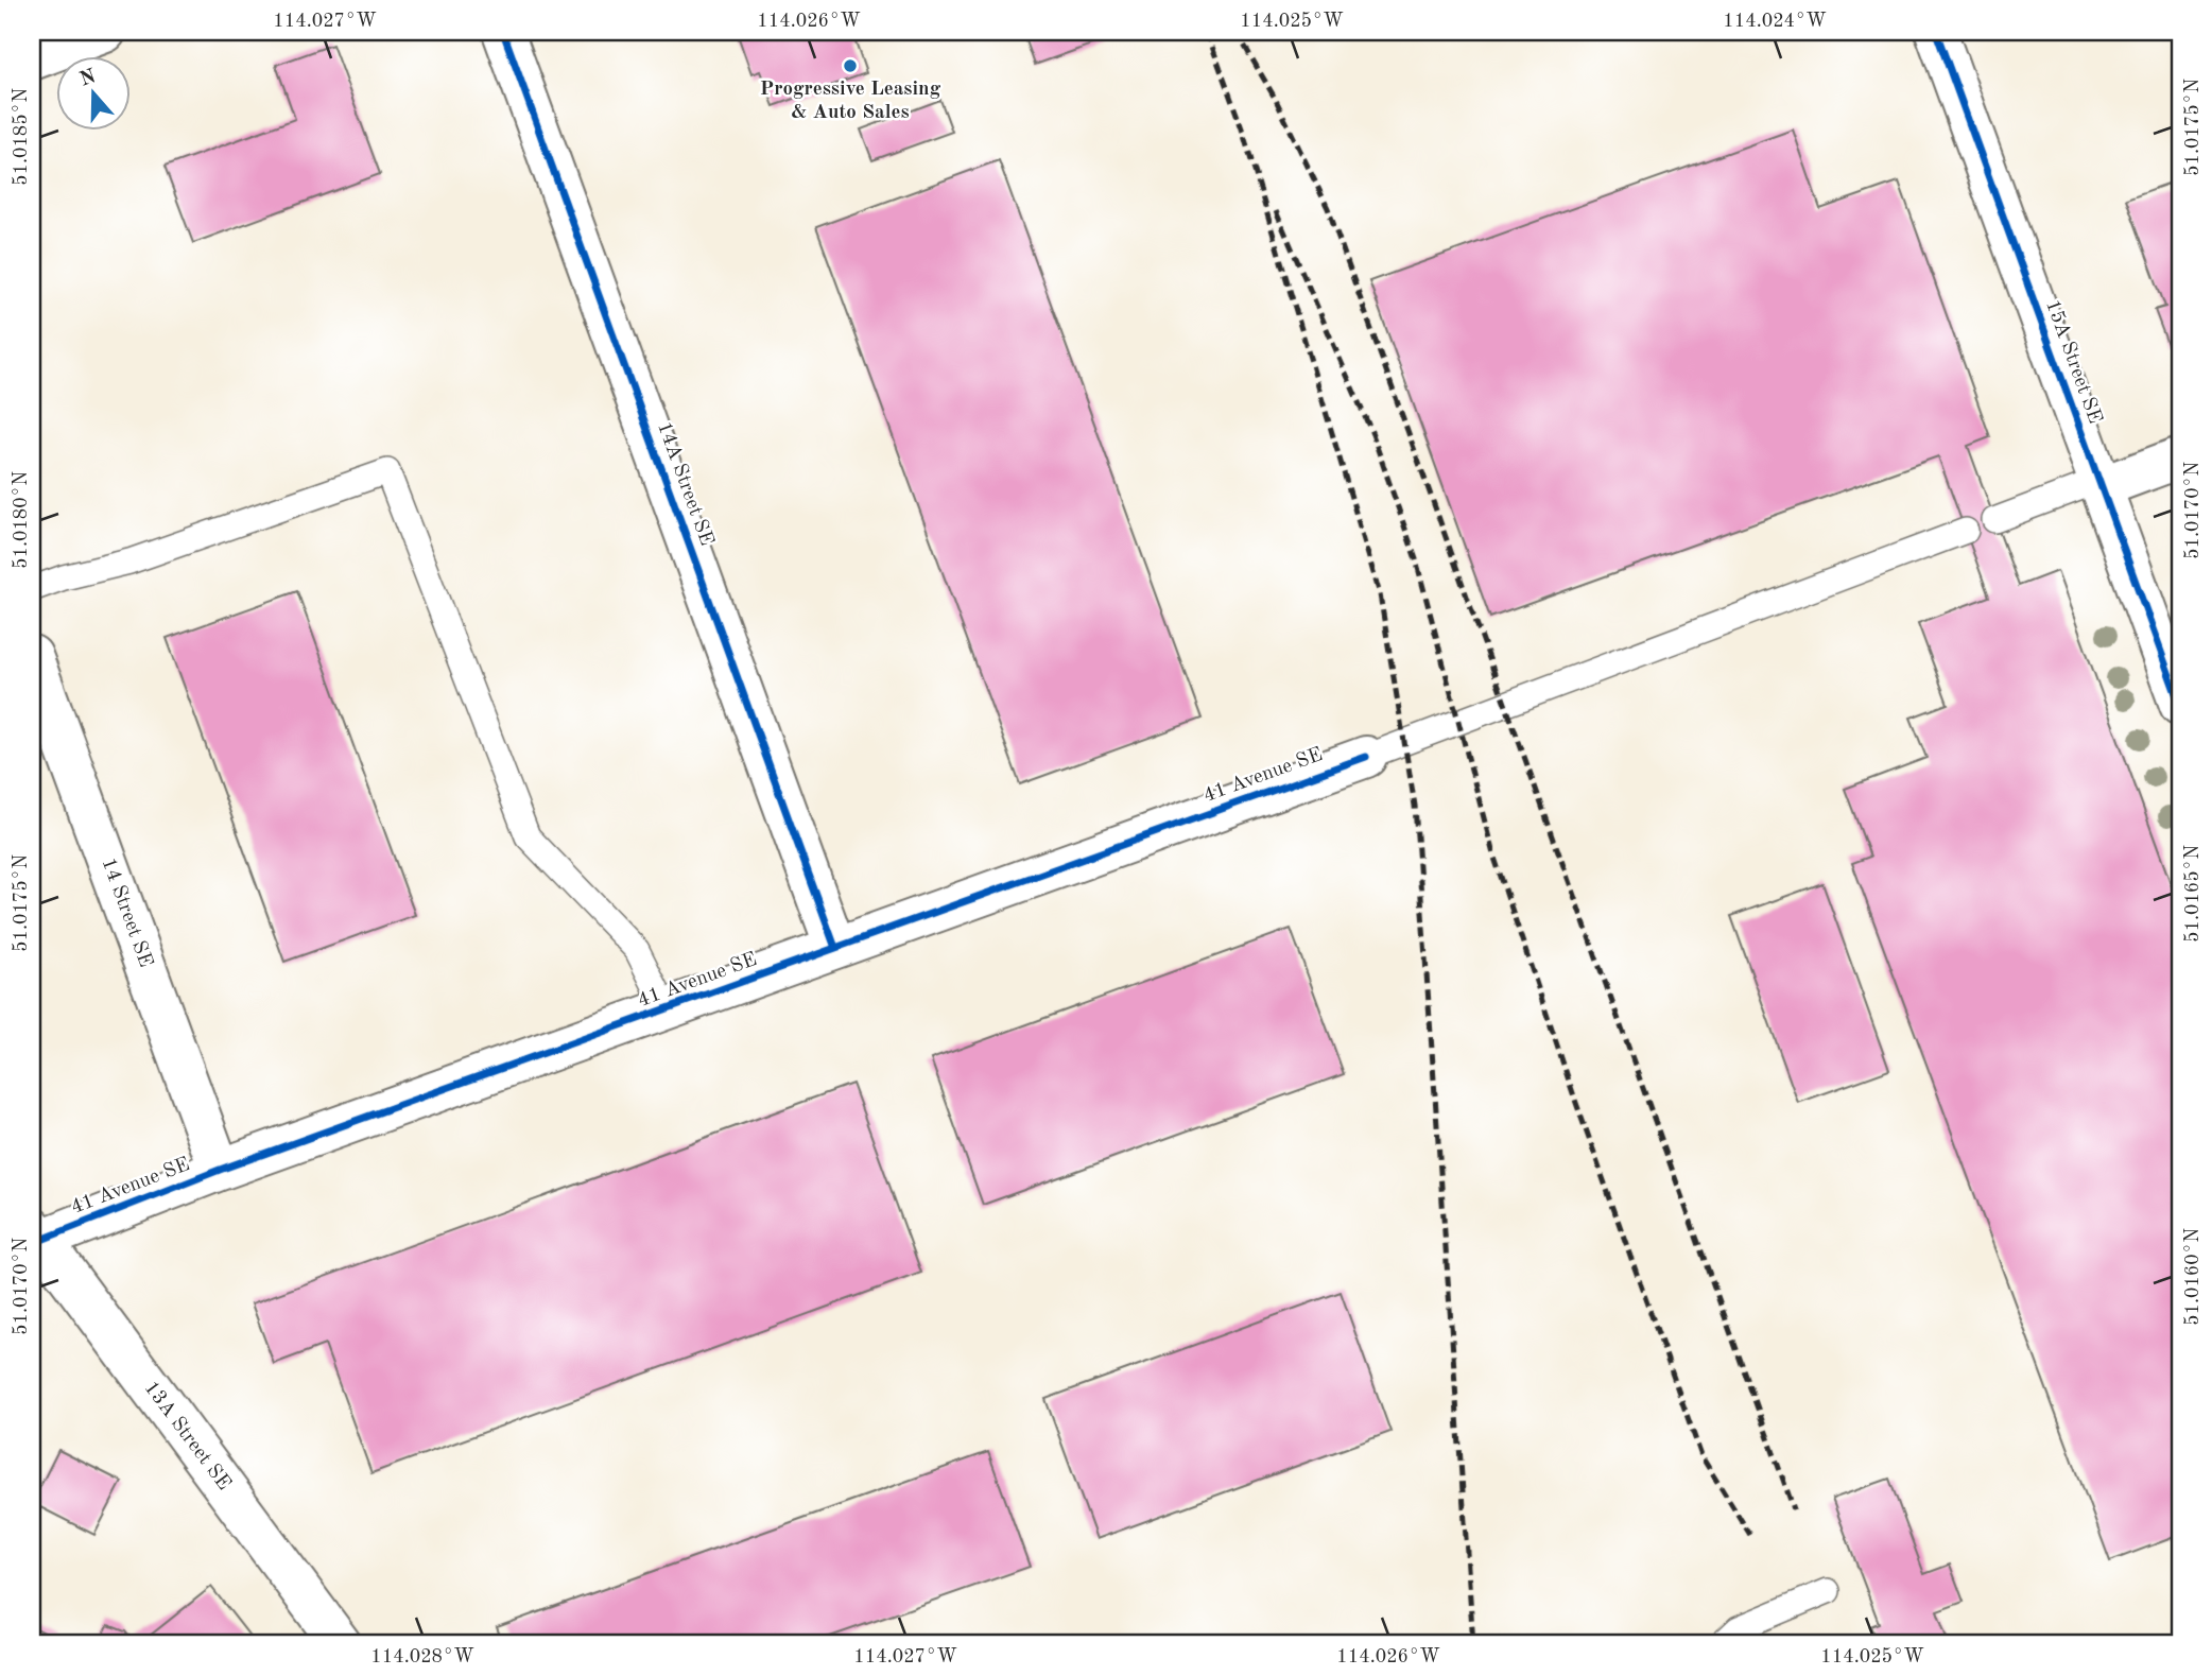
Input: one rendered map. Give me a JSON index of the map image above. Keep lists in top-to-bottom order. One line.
{"streets":{"street":["15A Street SE","14A Street SE","41 Avenue SE","14 Street SE","13A Street SE"]},"crossings":[["14A Street SE","41 Avenue SE"],["41 Avenue SE","14 Street SE"],["41 Avenue SE","13A Street SE"]],"places":["Progressive Leasing & Auto Sales"],"north":"top","coordinates":["114.027°W","114.026°W","114.025°W","114.024°W","51.0175°N","51.0185°N","51.0170°N","51.0180°N","51.0165°N","51.0160°N","114.028°W"]}
